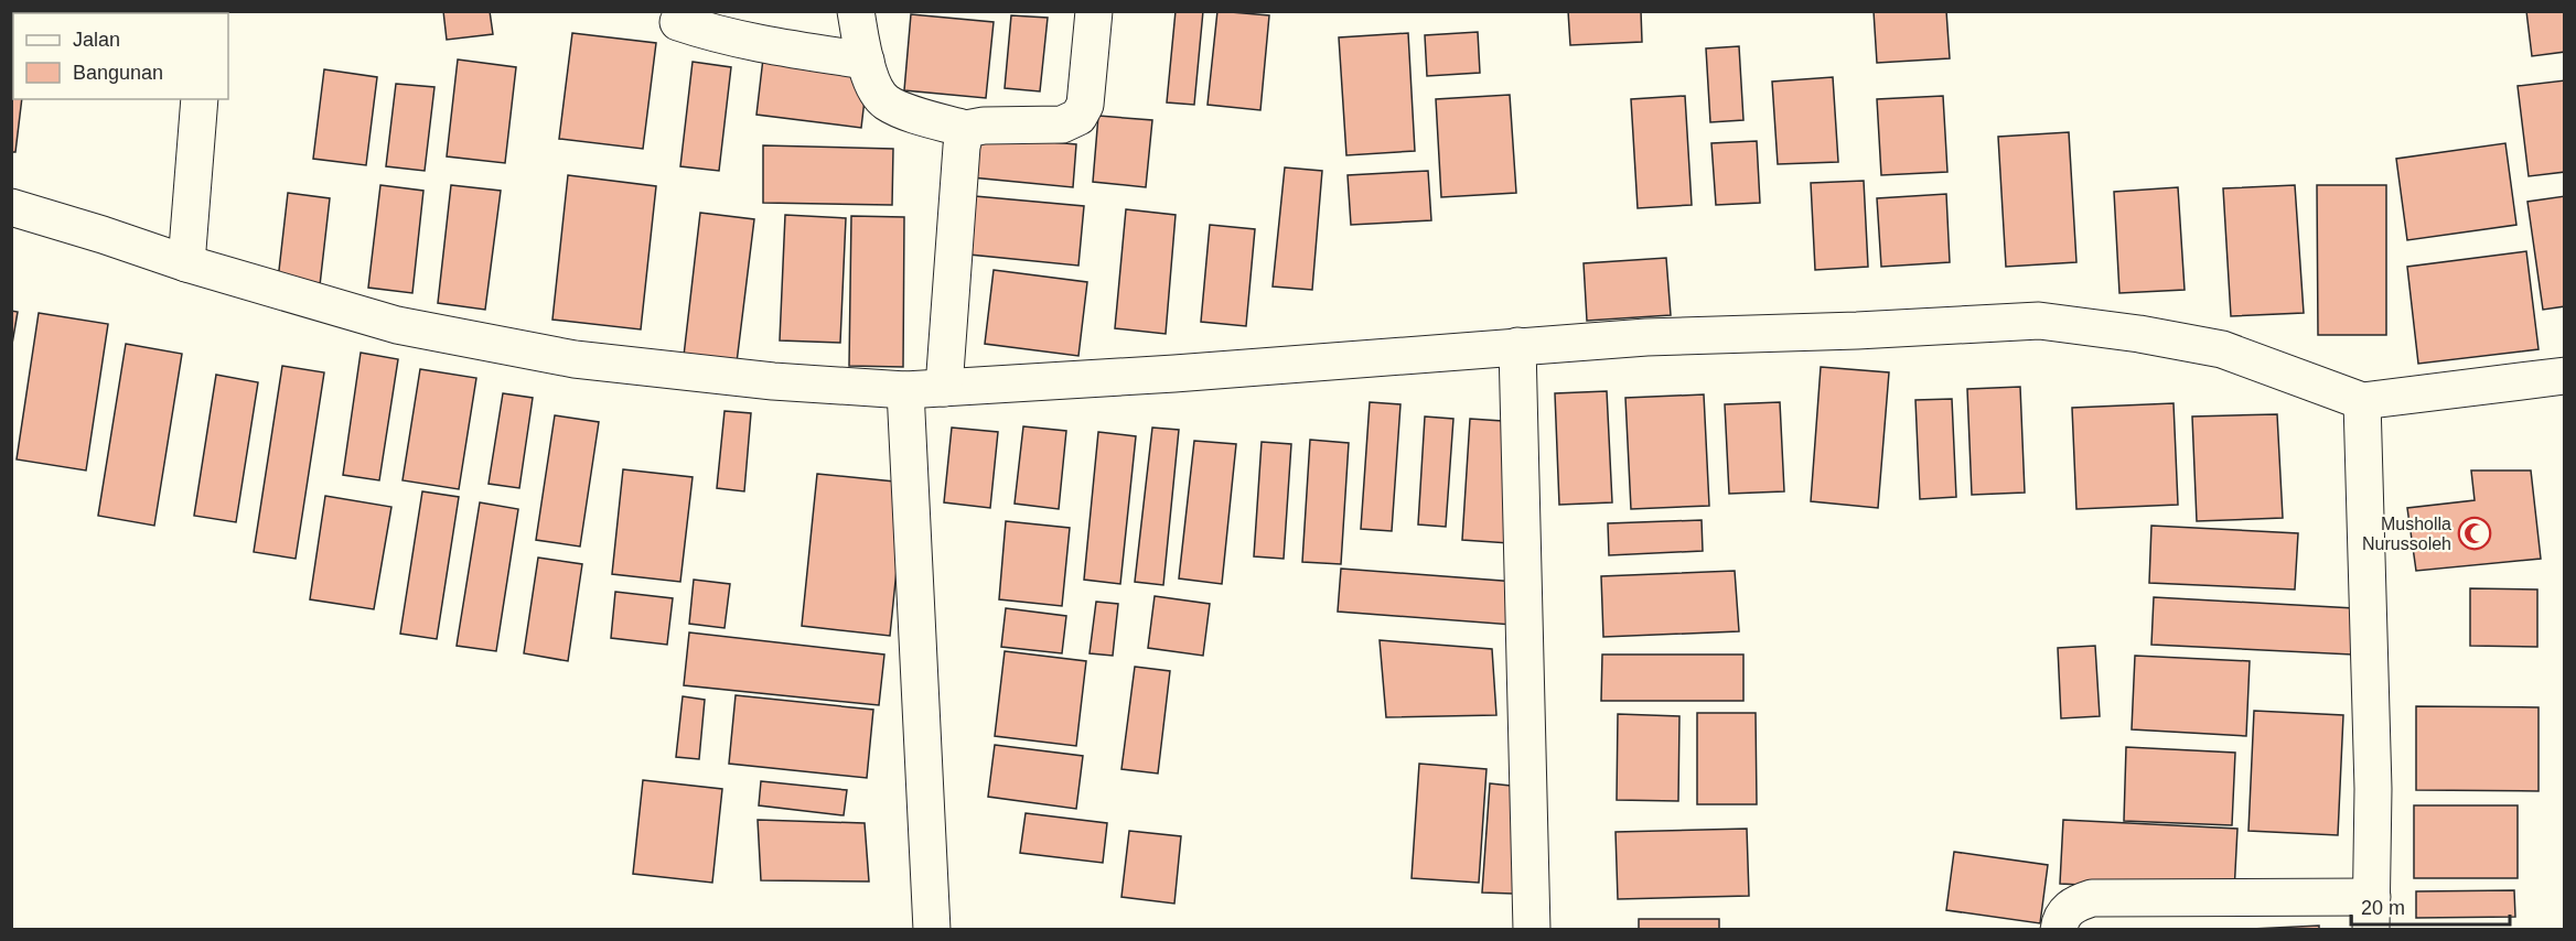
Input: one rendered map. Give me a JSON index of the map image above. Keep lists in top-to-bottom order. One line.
{"places":{"mosque":["Musholla Nurussoleh"]},"legend":["Jalan","Bangunan"],"scale_bar":"20 m"}
